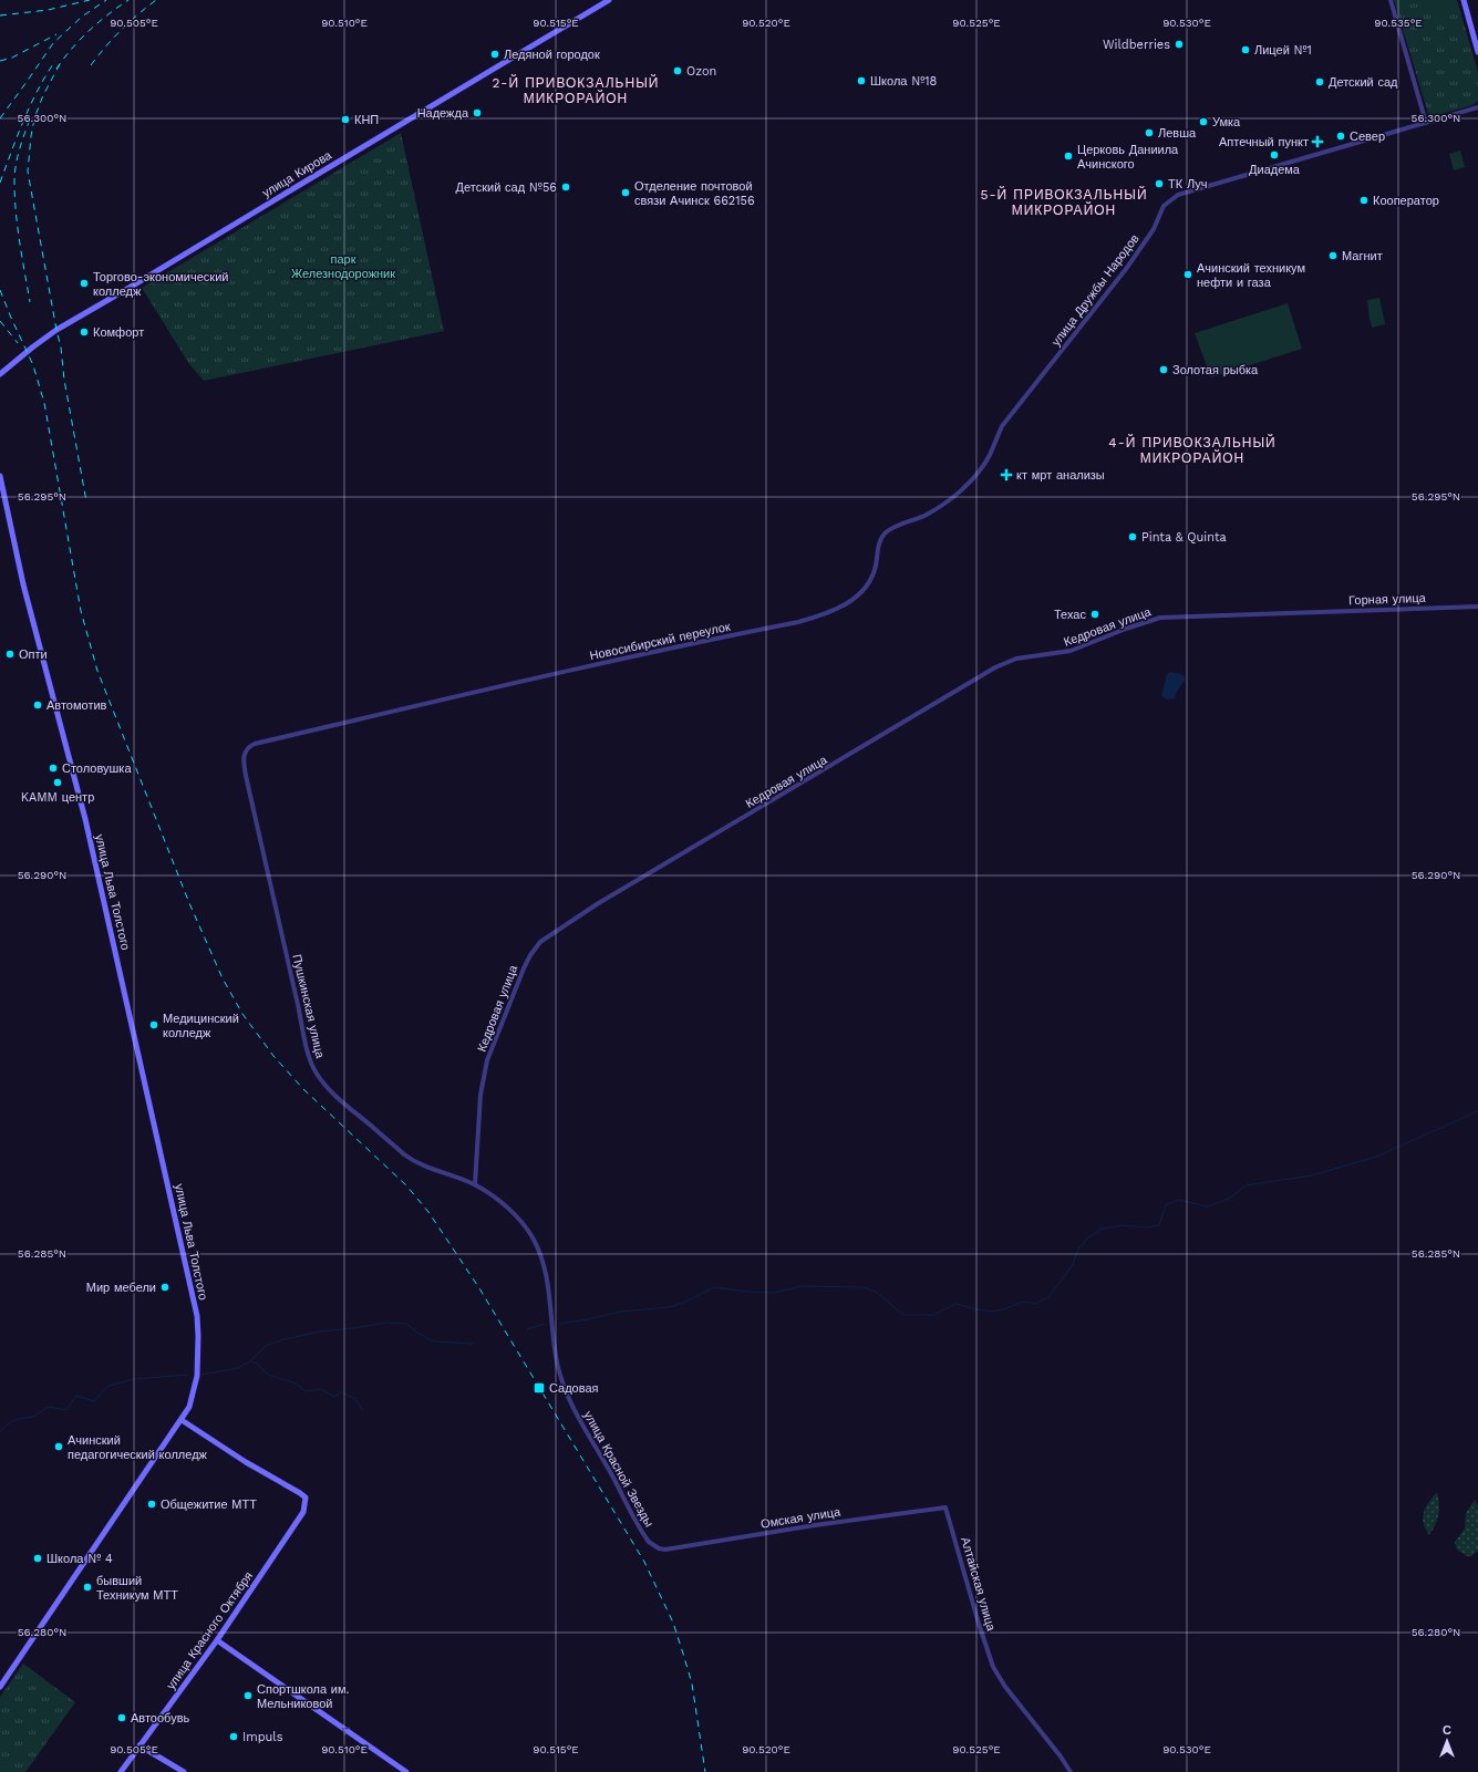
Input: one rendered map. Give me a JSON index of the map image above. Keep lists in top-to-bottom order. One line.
{"streets":{"main road":["улица Кирова","улица Льва Толстого","улица Красного Октября"],"street":["улица Дружбы Народов","Горная улица","Кедровая улица","Новосибирский переулок","Пушкинская улица","улица Красной Звезды","Омская улица","Алтайская улица"]},"crossings":[["улица Дружбы Народов","Новосибирский переулок"],["Горная улица","Кедровая улица"],["Кедровая улица","Пушкинская улица"],["Новосибирский переулок","Пушкинская улица"],["улица Льва Толстого","улица Красного Октября"],["Пушкинская улица","улица Красной Звезды"],["улица Красной Звезды","Омская улица"],["Омская улица","Алтайская улица"]],"districts":["2-Й ПРИВОКЗАЛЬНЫЙ МИКРОРАЙОН","5-Й ПРИВОКЗАЛЬНЫЙ МИКРОРАЙОН","4-Й ПРИВОКЗАЛЬНЫЙ МИКРОРАЙОН"],"parks":["парк Железнодорожник"],"places":{"other":["Wildberries","Лицей №1","Ледяной городок","Ozon","Школа №18","Детский сад","Надежда","КНП","Умка","Левша","Север","Диадема","Церковь Даниила Ачинского","ТК Луч","Детский сад №56","Отделение почтовой связи Ачинск 662156","Кооператор","Магнит","Ачинский техникум нефти и газа","Торгово-экономический колледж","Комфорт","Золотая рыбка","Pinta & Quinta","Техас","Опти","Автомотив","Столовушка","KAMM центр","Медицинский колледж","Мир мебели","Ачинский педагогический колледж","Общежитие МТТ","Школа № 4","бывший Техникум МТТ","Спортшкола им. Мельниковой","Автообувь","Impuls"],"health":["Аптечный пункт","кт мрт анализы"],"transit":["Садовая"]},"north":"top","coordinates":["90.505°E","90.510°E","90.515°E","90.520°E","90.525°E","90.530°E","90.535°E","56.300°N","56.295°N","56.290°N","56.285°N","56.280°N"]}
